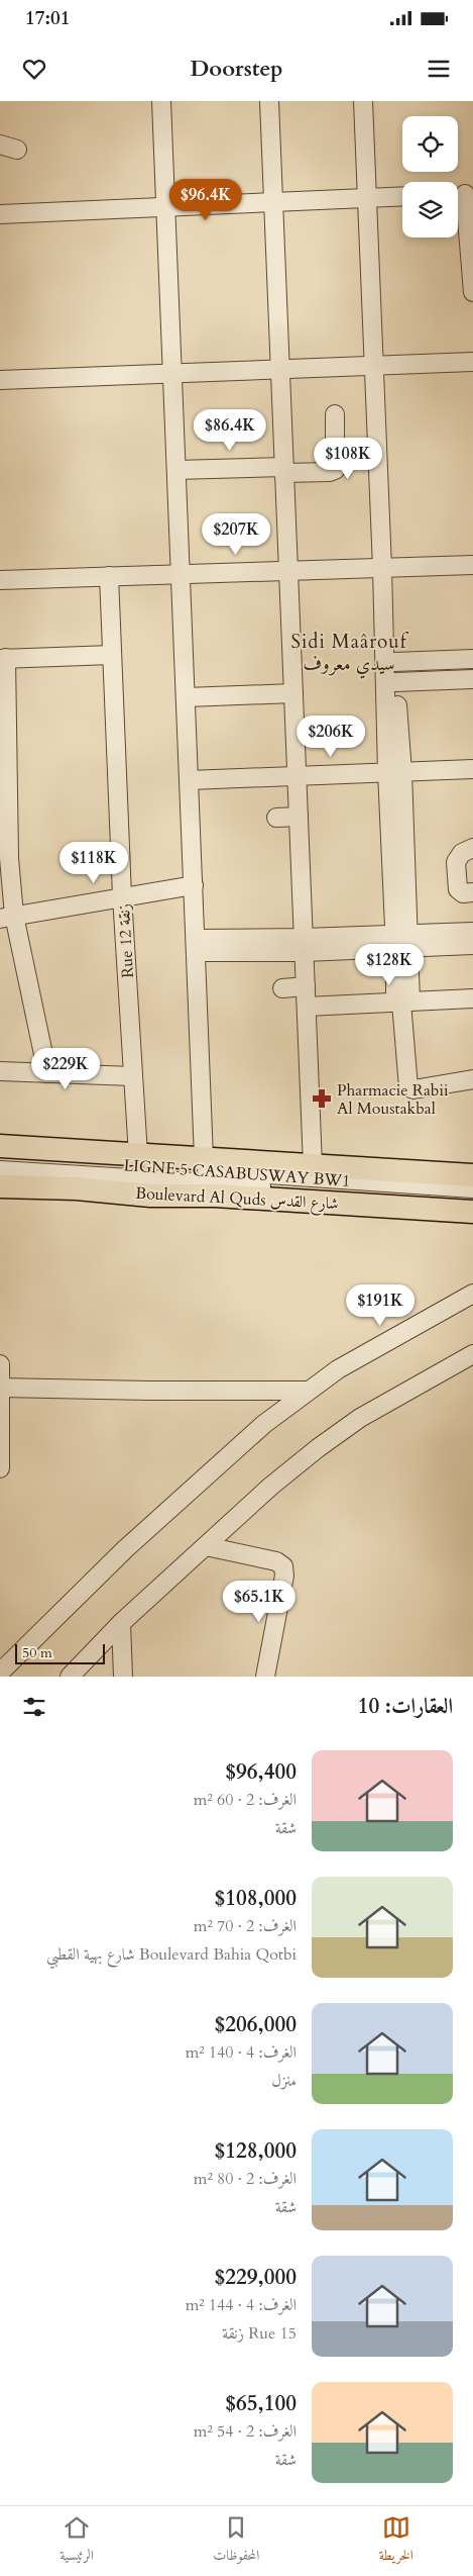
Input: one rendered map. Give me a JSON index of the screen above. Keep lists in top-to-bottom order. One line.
{"streets":{"main road":["Boulevard Al Quds شارع القدس"],"street":["Rue 12 زنقة","LIGNE 5 CASABUSWAY BW1"]},"districts":["Sidi Maârouf سيدي معروف"],"places":{"pharmacy":["Pharmacie Rabii Al Moustakbal"]},"scale_bar":"50 m","page":{"status":"17:01","header":"Doorstep","price":["$96.4K","$86.4K","$108K","$207K","$206K","$118K","$128K","$229K","$191K","$65.1K"],"scale":"50 m","heading":"العقارات: 10","list":[{"name":"$96,400","note":"الغرف: 2 · 60 m² · شقة"},{"name":"$108,000","note":"الغرف: 2 · 70 m² · Boulevard Bahia Qotbi شارع بهية القطبي"},{"name":"$206,000","note":"الغرف: 4 · 140 m² · منزل"},{"name":"$128,000","note":"الغرف: 2 · 80 m² · شقة"},{"name":"$229,000","note":"الغرف: 4 · 144 m² · Rue 15 زنقة"},{"name":"$65,100","note":"الغرف: 2 · 54 m² · شقة"}],"tabs":["الخريطة","المحفوظات","الرئيسية"]}}
